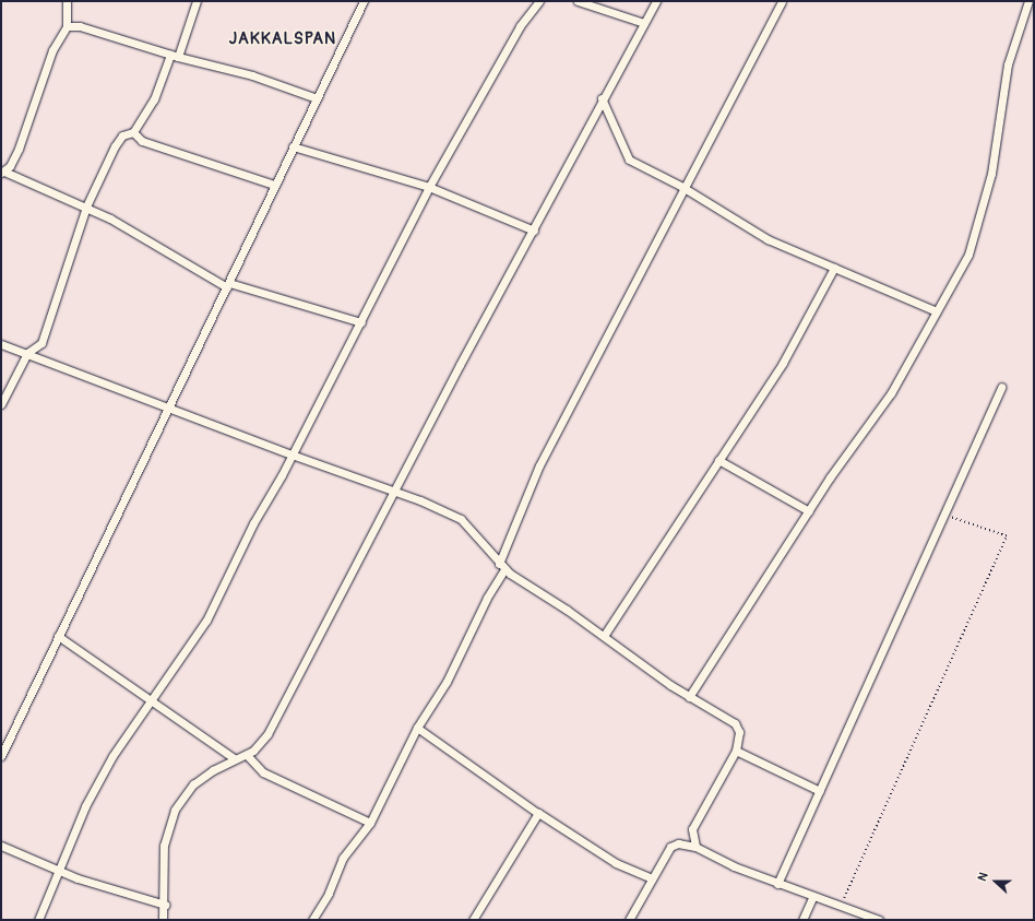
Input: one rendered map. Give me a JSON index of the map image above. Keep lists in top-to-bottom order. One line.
{"districts":["JAKKALSPAN"],"north":"left"}
